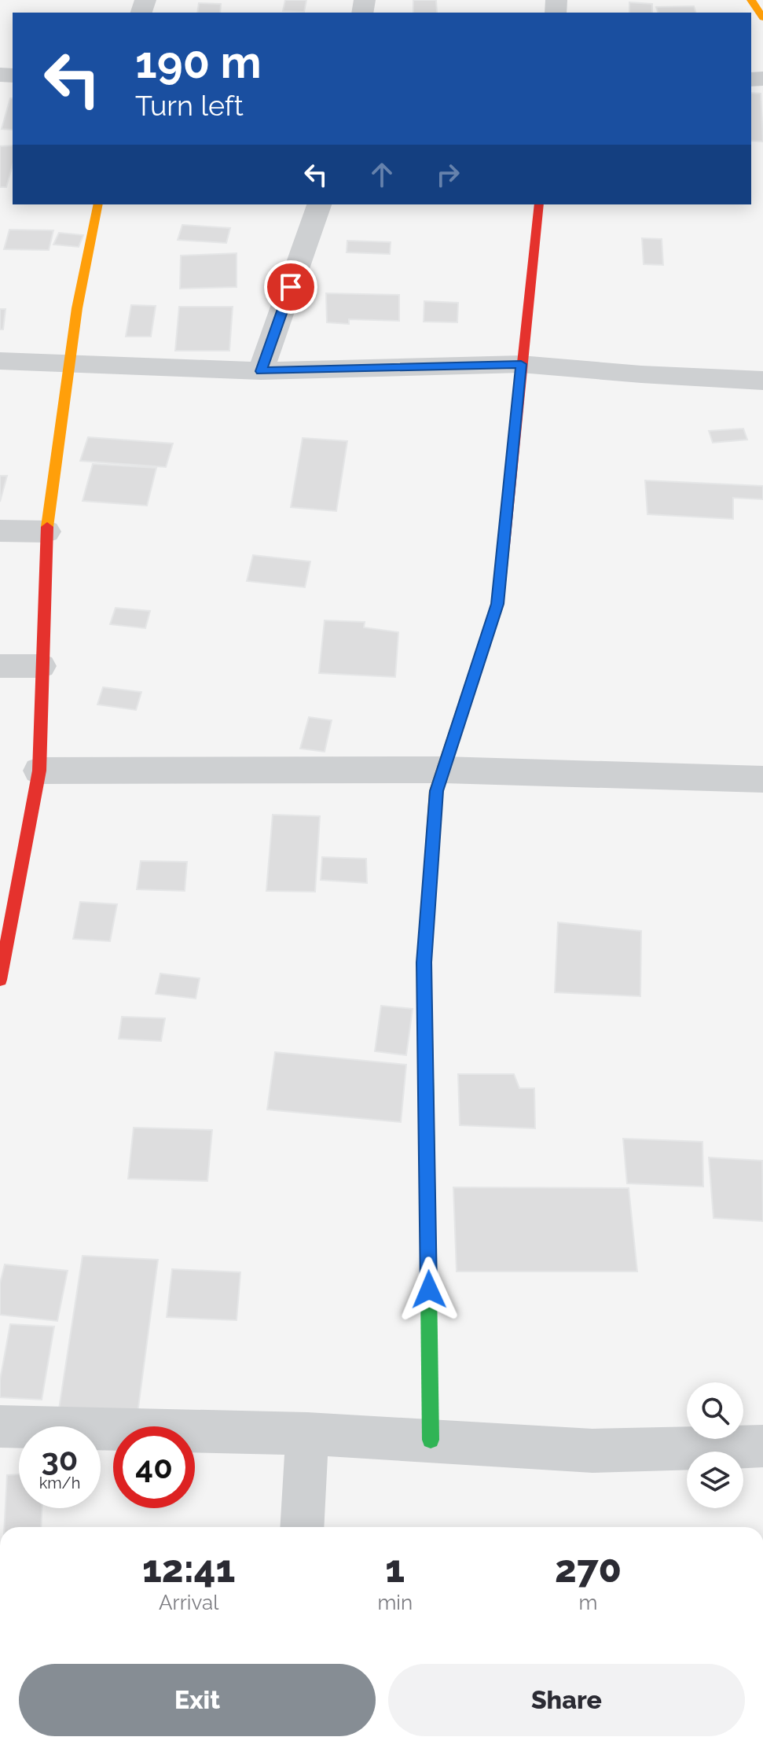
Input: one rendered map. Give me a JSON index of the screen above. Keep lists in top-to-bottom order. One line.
{"page":{"turn":["190 m","Turn left"],"speed":"30 km/h","limit":"40","eta":["12:41","Arrival","1","min","270","m"],"buttons":["Exit","Share"]}}
